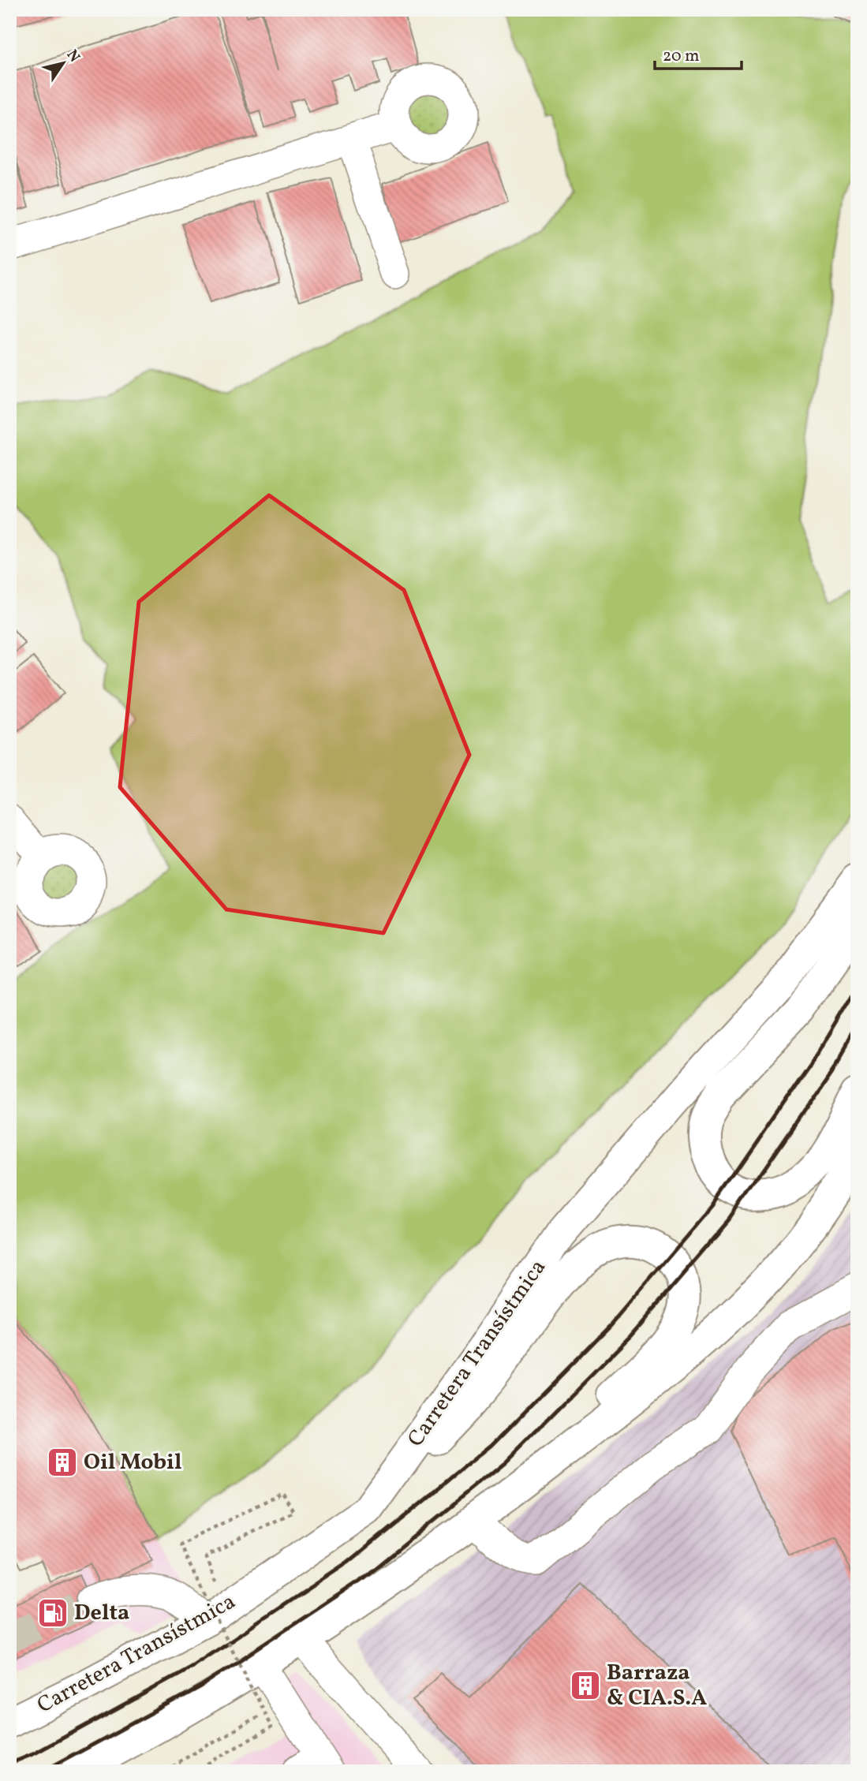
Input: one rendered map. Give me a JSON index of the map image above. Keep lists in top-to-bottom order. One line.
{"streets":{"main road":["Carretera Transístmica"]},"places":{"building":["Oil Mobil","Barraza & CIA.S.A"],"fuel station":["Delta"]},"scale_bar":"20 m","north":"top right"}
